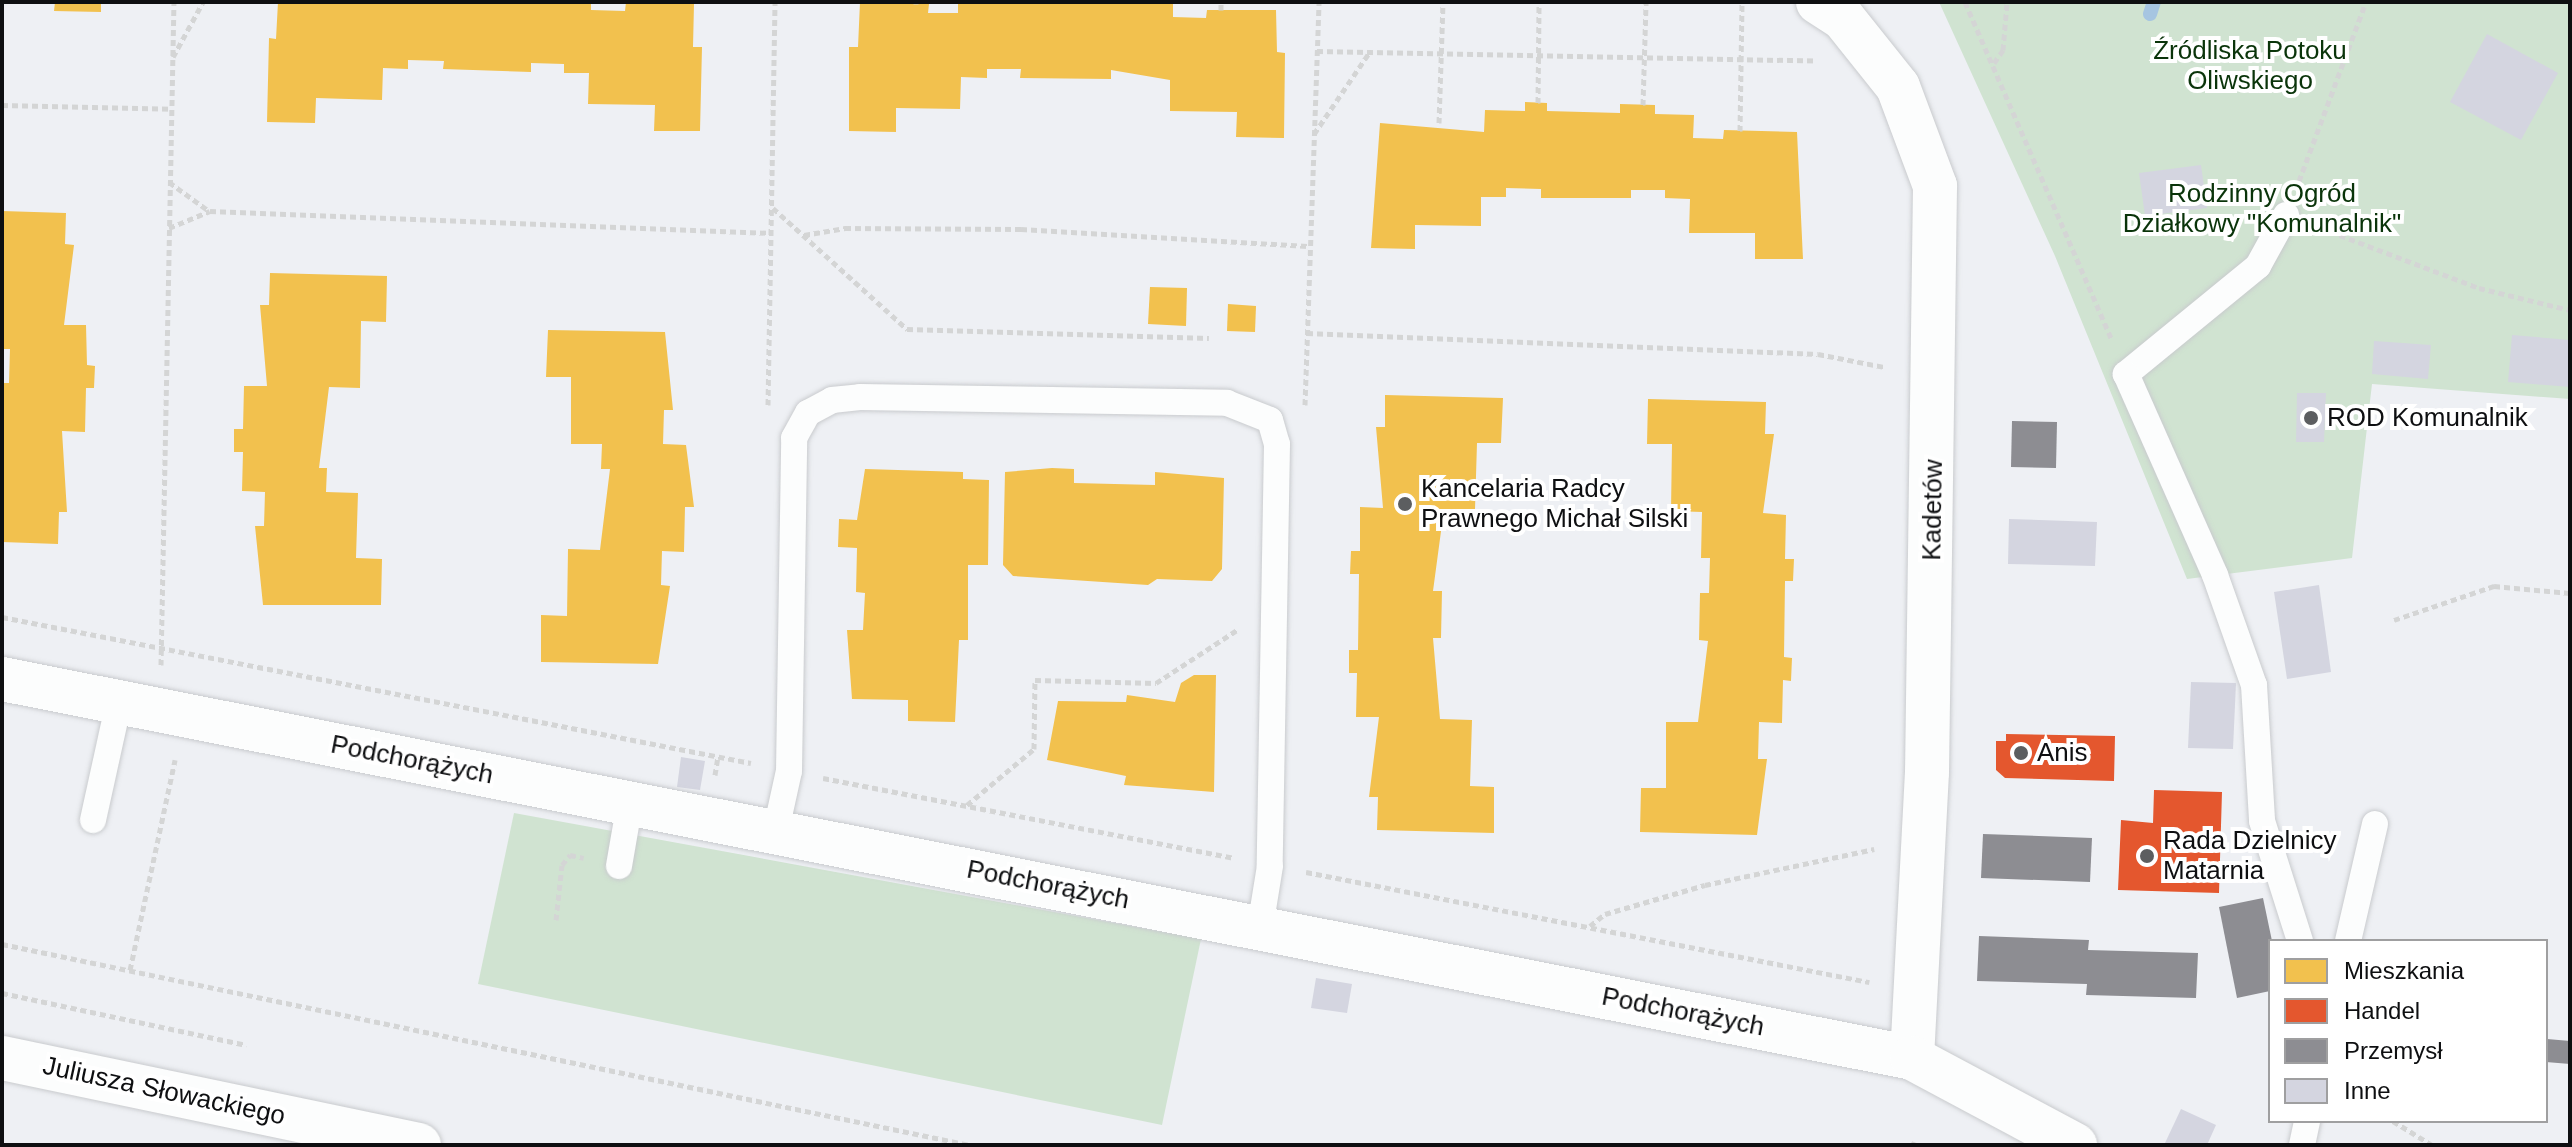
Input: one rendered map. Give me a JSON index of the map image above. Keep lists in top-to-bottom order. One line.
{"streets":{"street":["Kadetów","Podchorążych","Juliusza Słowackiego"]},"crossings":[["Kadetów","Podchorążych"]],"parks":["Źródliska Potoku Oliwskiego","Rodzinny Ogród Działkowy \"Komunalnik\""],"places":["ROD Komunalnik","Kancelaria Radcy Prawnego Michał Silski","Anis","Rada Dzielnicy Matarnia"],"legend":["Mieszkania","Handel","Przemysł","Inne"]}
